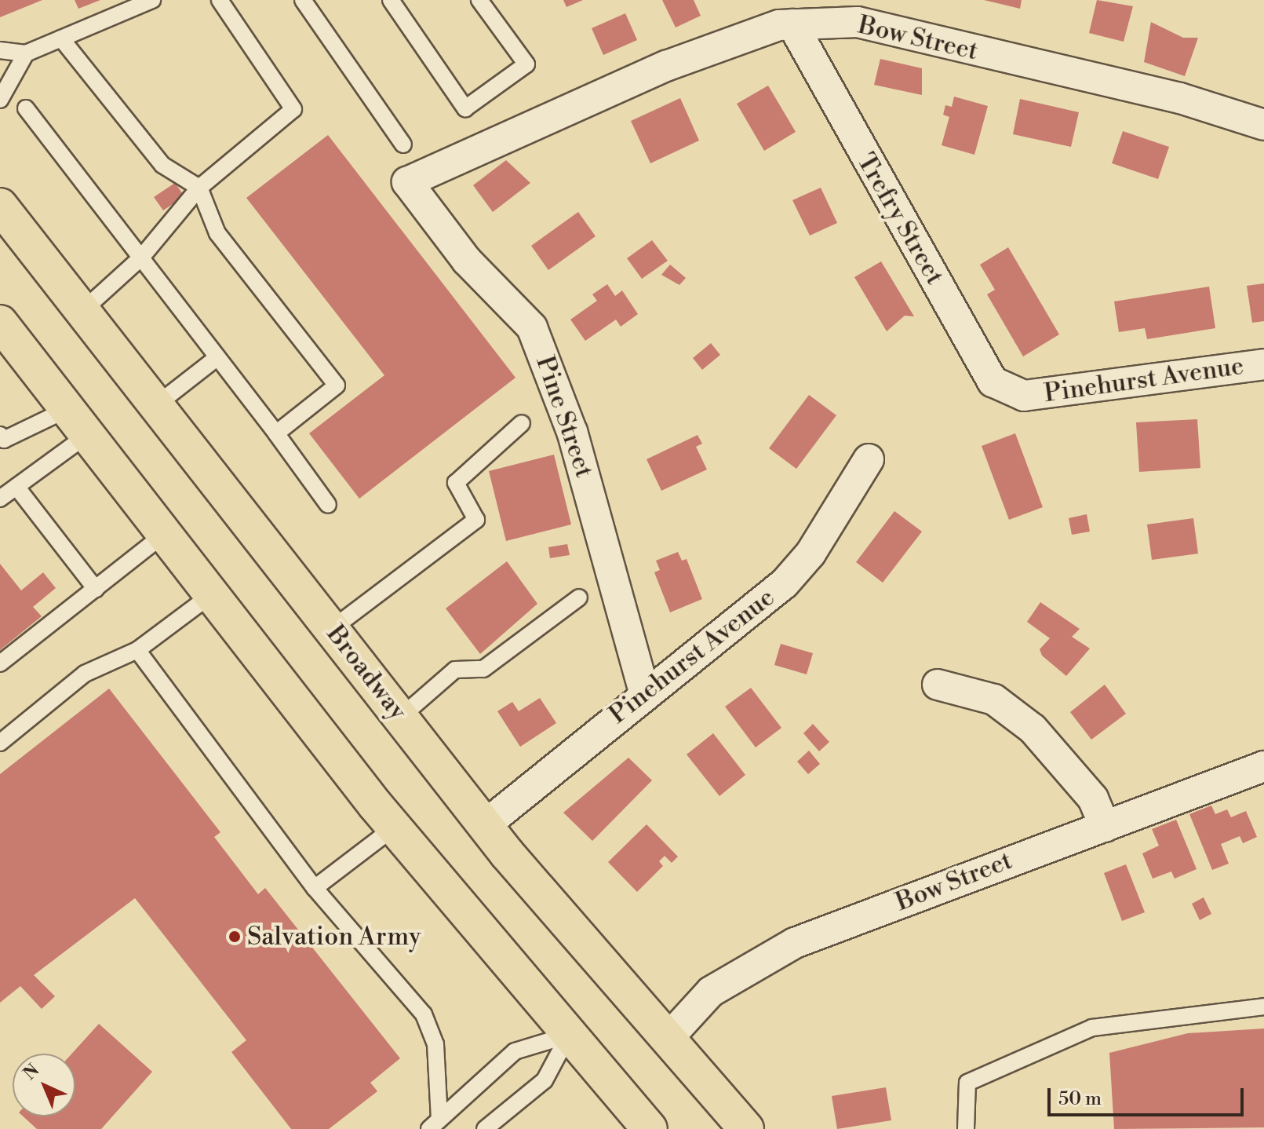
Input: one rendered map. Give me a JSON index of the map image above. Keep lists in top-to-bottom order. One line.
{"streets":{"highway":["Broadway"],"street":["Bow Street","Trefry Street","Pinehurst Avenue","Pine Street"]},"crossings":[["Bow Street","Trefry Street"],["Bow Street","Pine Street"],["Bow Street","Broadway"],["Trefry Street","Pinehurst Avenue"],["Pinehurst Avenue","Pine Street"],["Pinehurst Avenue","Broadway"]],"places":["Salvation Army"],"scale_bar":"50 m","north":"top left"}
